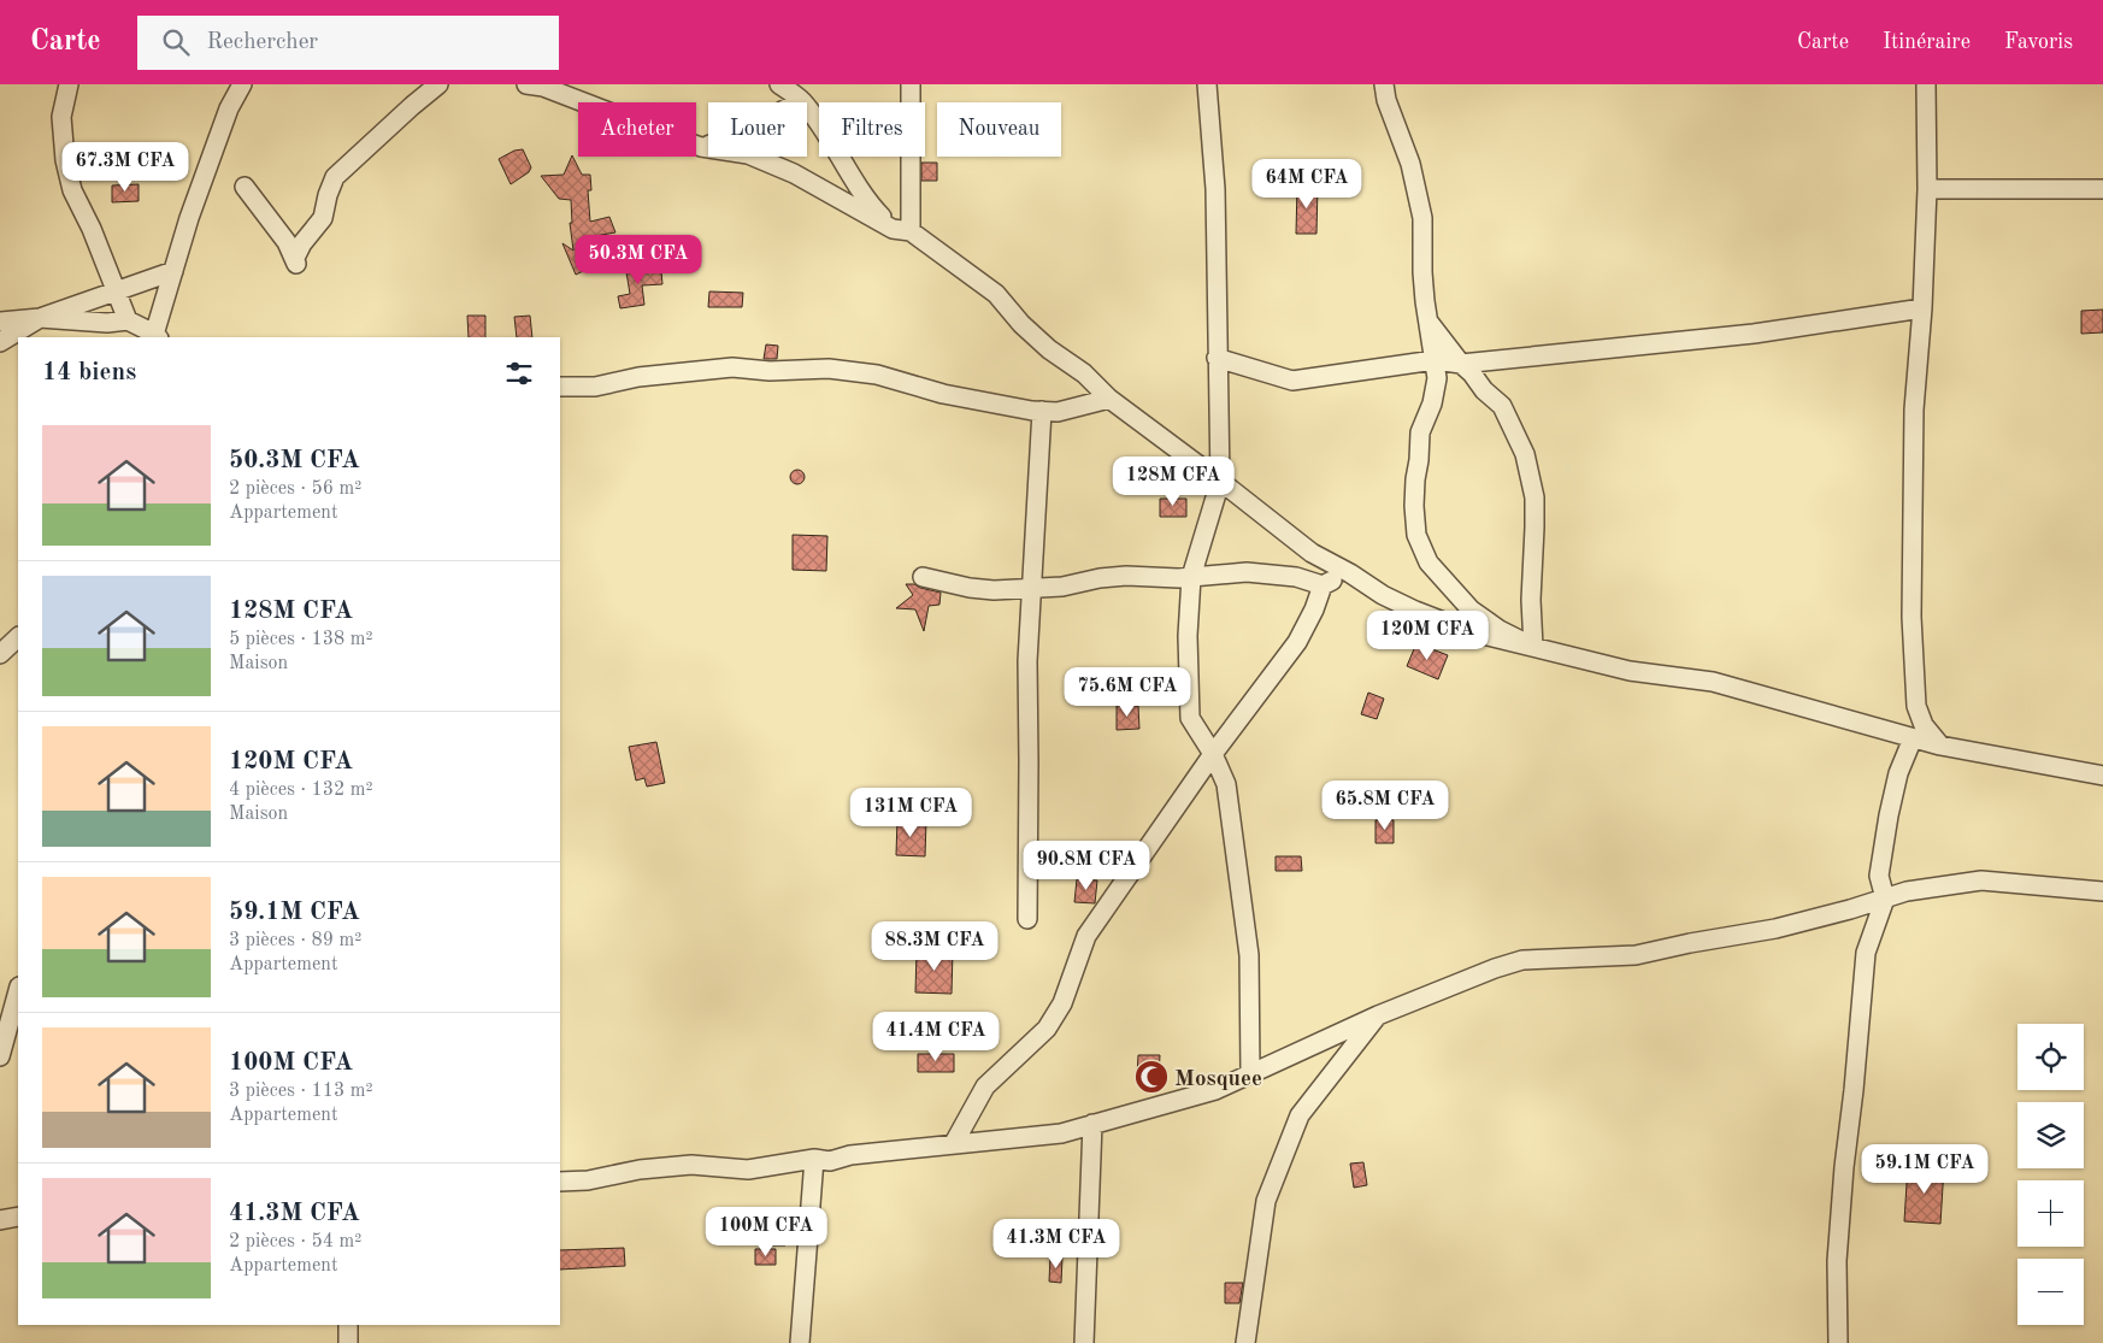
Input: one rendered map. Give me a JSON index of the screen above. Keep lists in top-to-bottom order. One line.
{"places":{"mosque":["Mosquee"]},"page":{"header":"Carte","search":"Rechercher","nav":["Carte","Itinéraire","Favoris"],"chip":["Acheter","Louer","Filtres","Nouveau"],"price":["67.3M CFA","64M CFA","50.3M CFA","128M CFA","120M CFA","75.6M CFA","65.8M CFA","131M CFA","90.8M CFA","88.3M CFA","41.4M CFA","59.1M CFA","100M CFA","41.3M CFA"],"heading":"14 biens","list":[{"name":"50.3M CFA","note":"2 pièces · 56 m² · Appartement"},{"name":"128M CFA","note":"5 pièces · 138 m² · Maison"},{"name":"120M CFA","note":"4 pièces · 132 m² · Maison"},{"name":"59.1M CFA","note":"3 pièces · 89 m² · Appartement"},{"name":"100M CFA","note":"3 pièces · 113 m² · Appartement"},{"name":"41.3M CFA","note":"2 pièces · 54 m² · Appartement"}],"map_buttons":["+","−"]}}
